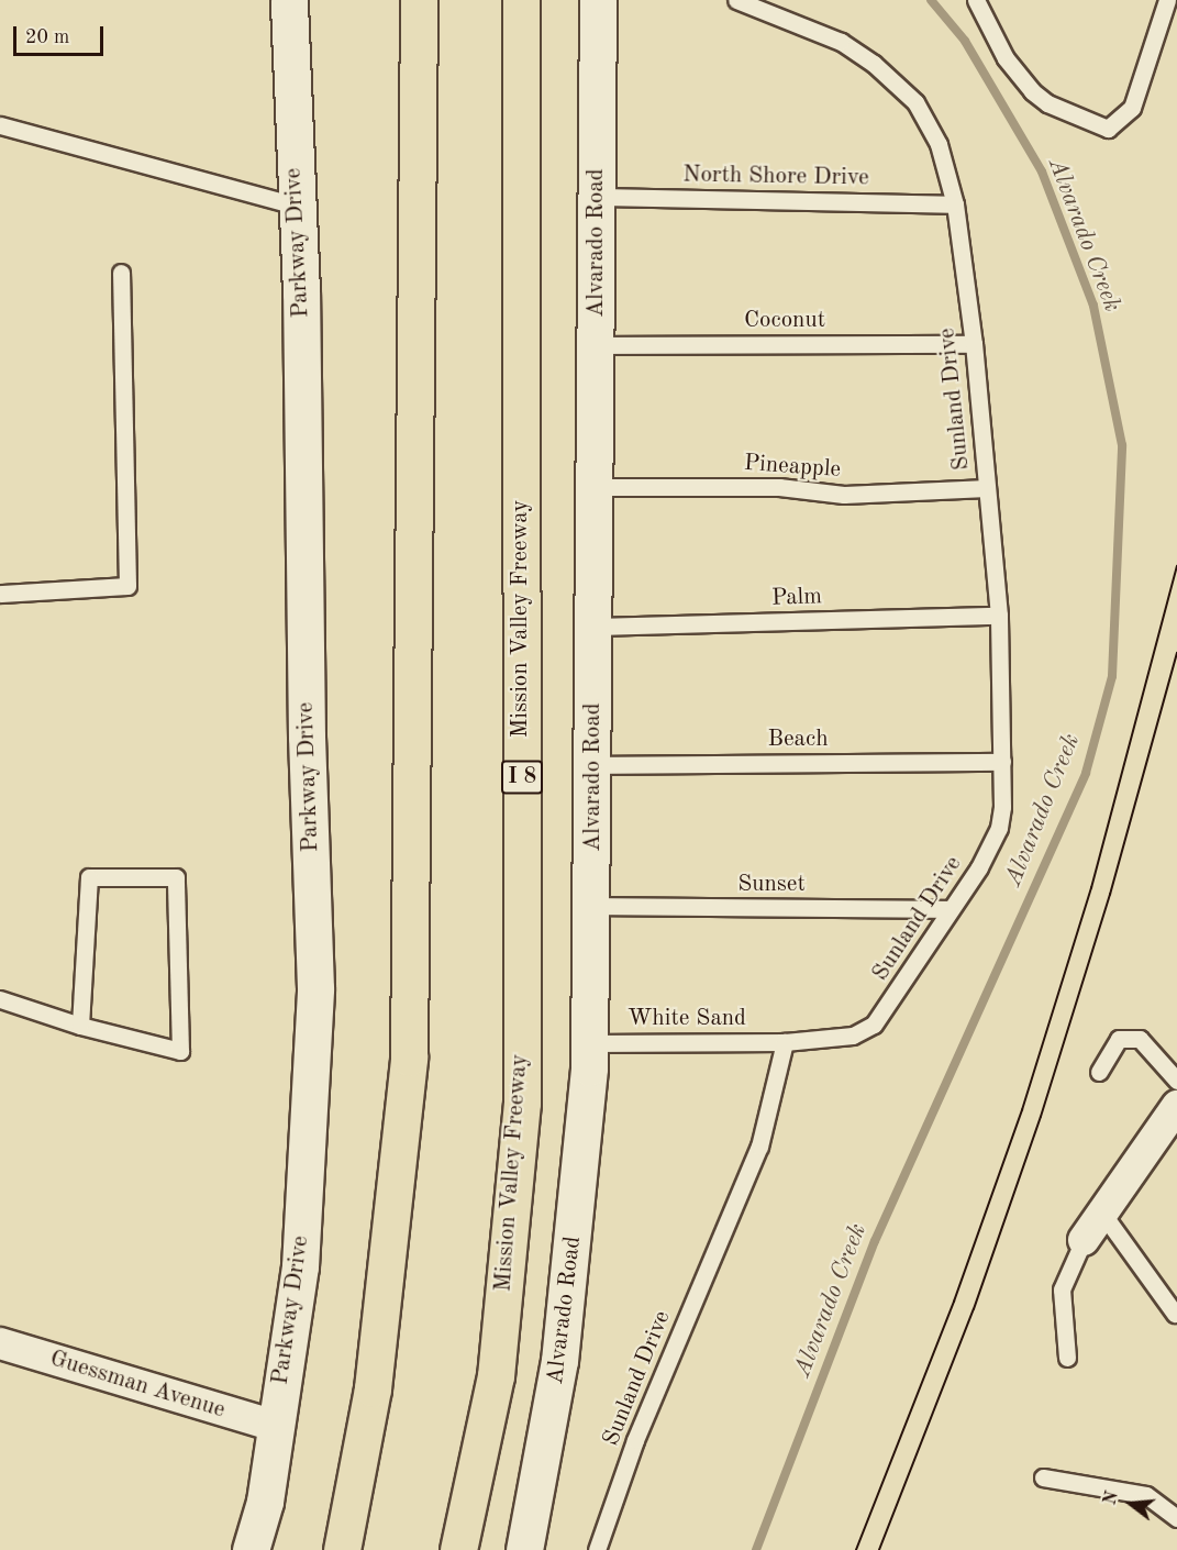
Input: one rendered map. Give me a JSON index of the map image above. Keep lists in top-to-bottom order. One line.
{"streets":{"highway":["Mission Valley Freeway","I 8"],"street":["Parkway Drive","Alvarado Road","Guessman Avenue"],"lane":["North Shore Drive","Coconut","Sunland Drive","Pineapple","Palm","Beach","Sunset","White Sand"]},"crossings":[["North Shore Drive","Alvarado Road"],["North Shore Drive","Sunland Drive"],["Parkway Drive","Guessman Avenue"],["Alvarado Road","Coconut"],["Alvarado Road","Pineapple"],["Alvarado Road","Palm"],["Alvarado Road","Beach"],["Alvarado Road","Sunset"],["Alvarado Road","White Sand"],["Coconut","Sunland Drive"],["Sunland Drive","Pineapple"],["Sunland Drive","Palm"],["Sunland Drive","Beach"],["Sunland Drive","Sunset"],["Sunland Drive","White Sand"]],"water":["Alvarado Creek"],"scale_bar":"20 m","north":"left"}
